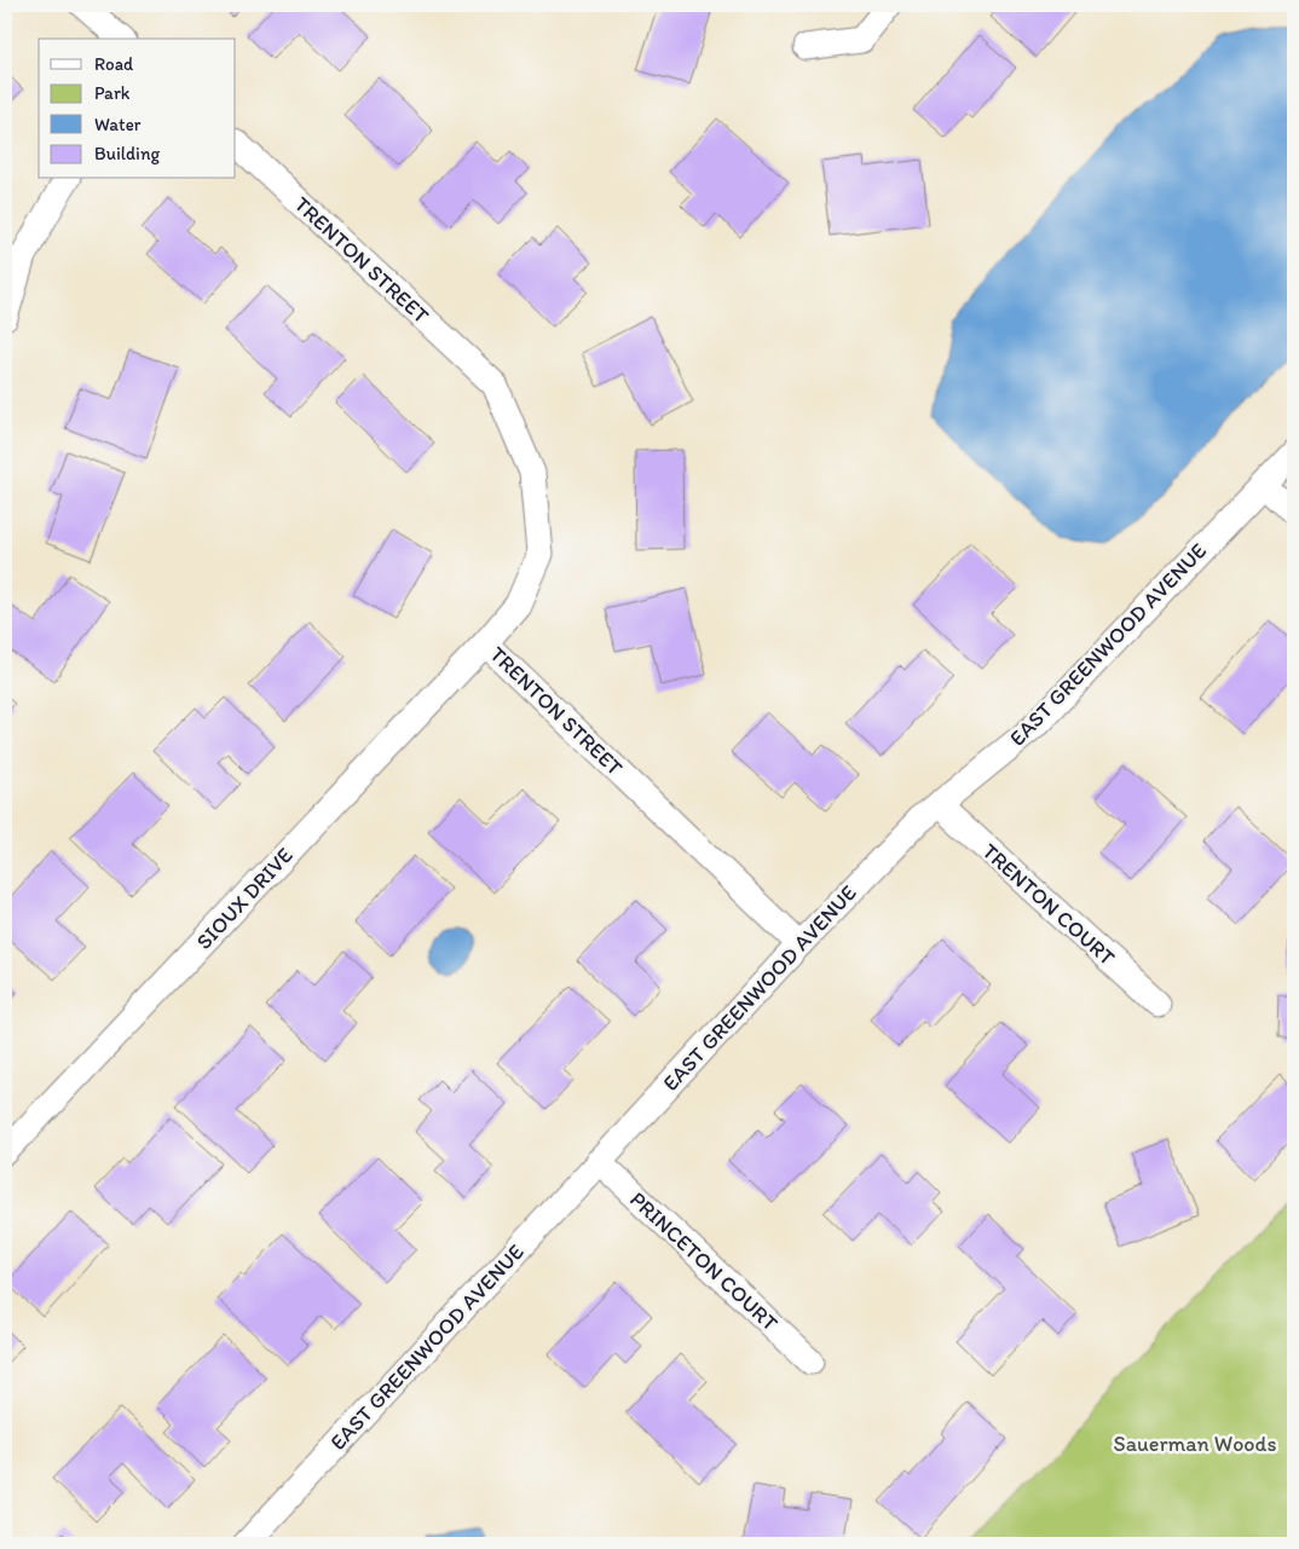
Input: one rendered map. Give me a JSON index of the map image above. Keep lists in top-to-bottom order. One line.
{"streets":{"street":["TRENTON STREET","EAST GREENWOOD AVENUE","SIOUX DRIVE","TRENTON COURT","PRINCETON COURT"]},"crossings":[["TRENTON STREET","EAST GREENWOOD AVENUE"],["TRENTON STREET","SIOUX DRIVE"],["EAST GREENWOOD AVENUE","TRENTON COURT"],["EAST GREENWOOD AVENUE","PRINCETON COURT"]],"parks":["Sauerman Woods"],"legend":["Road","Park","Water","Building"]}
